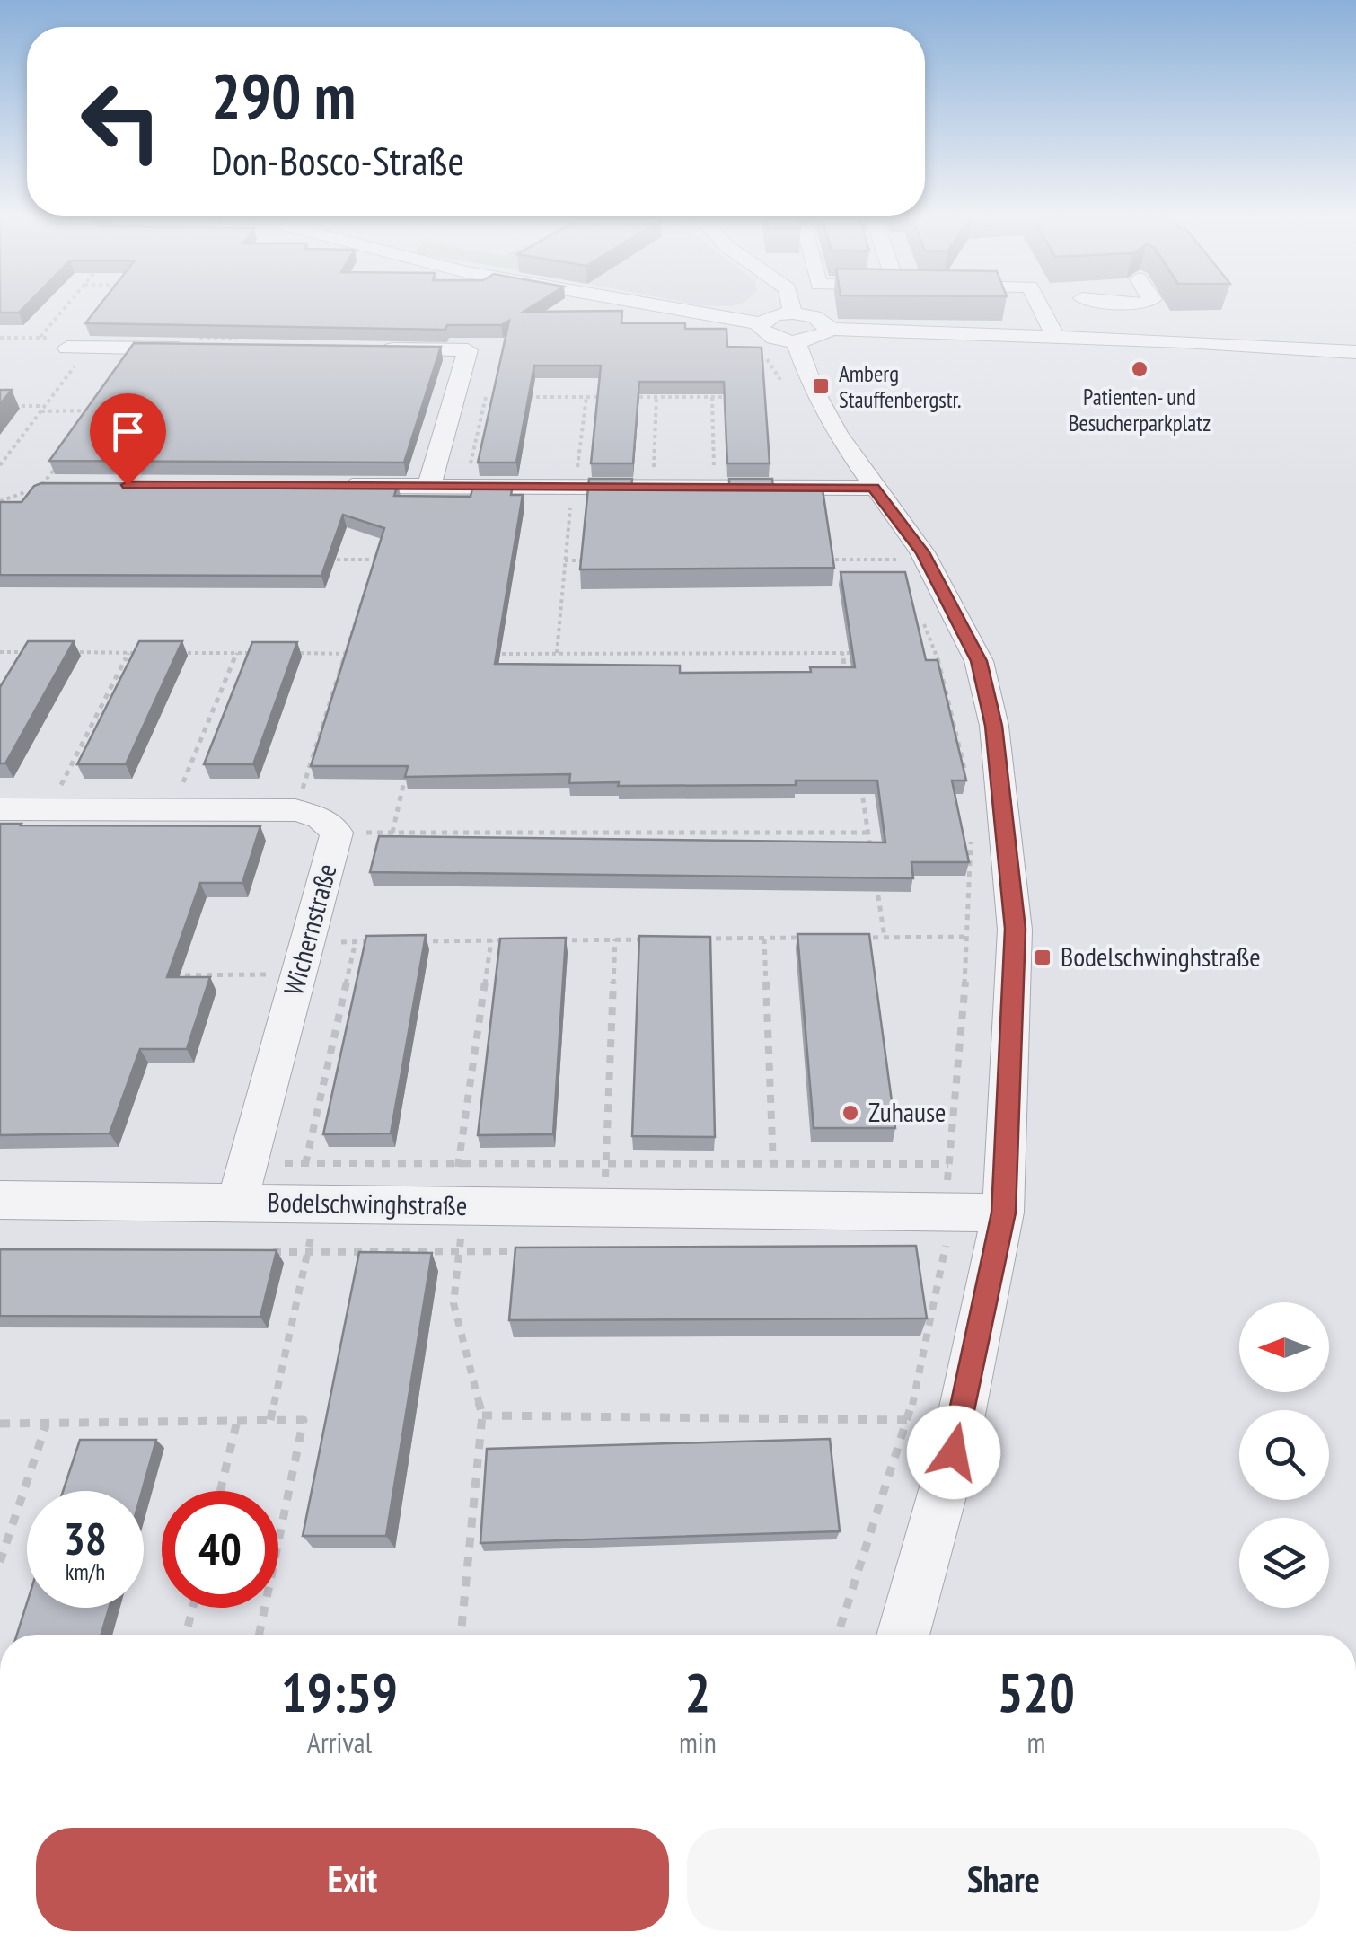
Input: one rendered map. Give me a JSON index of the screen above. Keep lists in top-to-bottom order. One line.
{"streets":{"street":["Wichernstraße","Bodelschwinghstraße"]},"crossings":[["Wichernstraße","Bodelschwinghstraße"]],"places":{"other":["Patienten- und Besucherparkplatz","Zuhause"],"transit":["Amberg Stauffenbergstr.","Bodelschwinghstraße"]},"north":"left","page":{"turn":["290 m","Don-Bosco-Straße"],"speed":"38 km/h","limit":"40","eta":["19:59","Arrival","2","min","520","m"],"buttons":["Exit","Share"]}}
